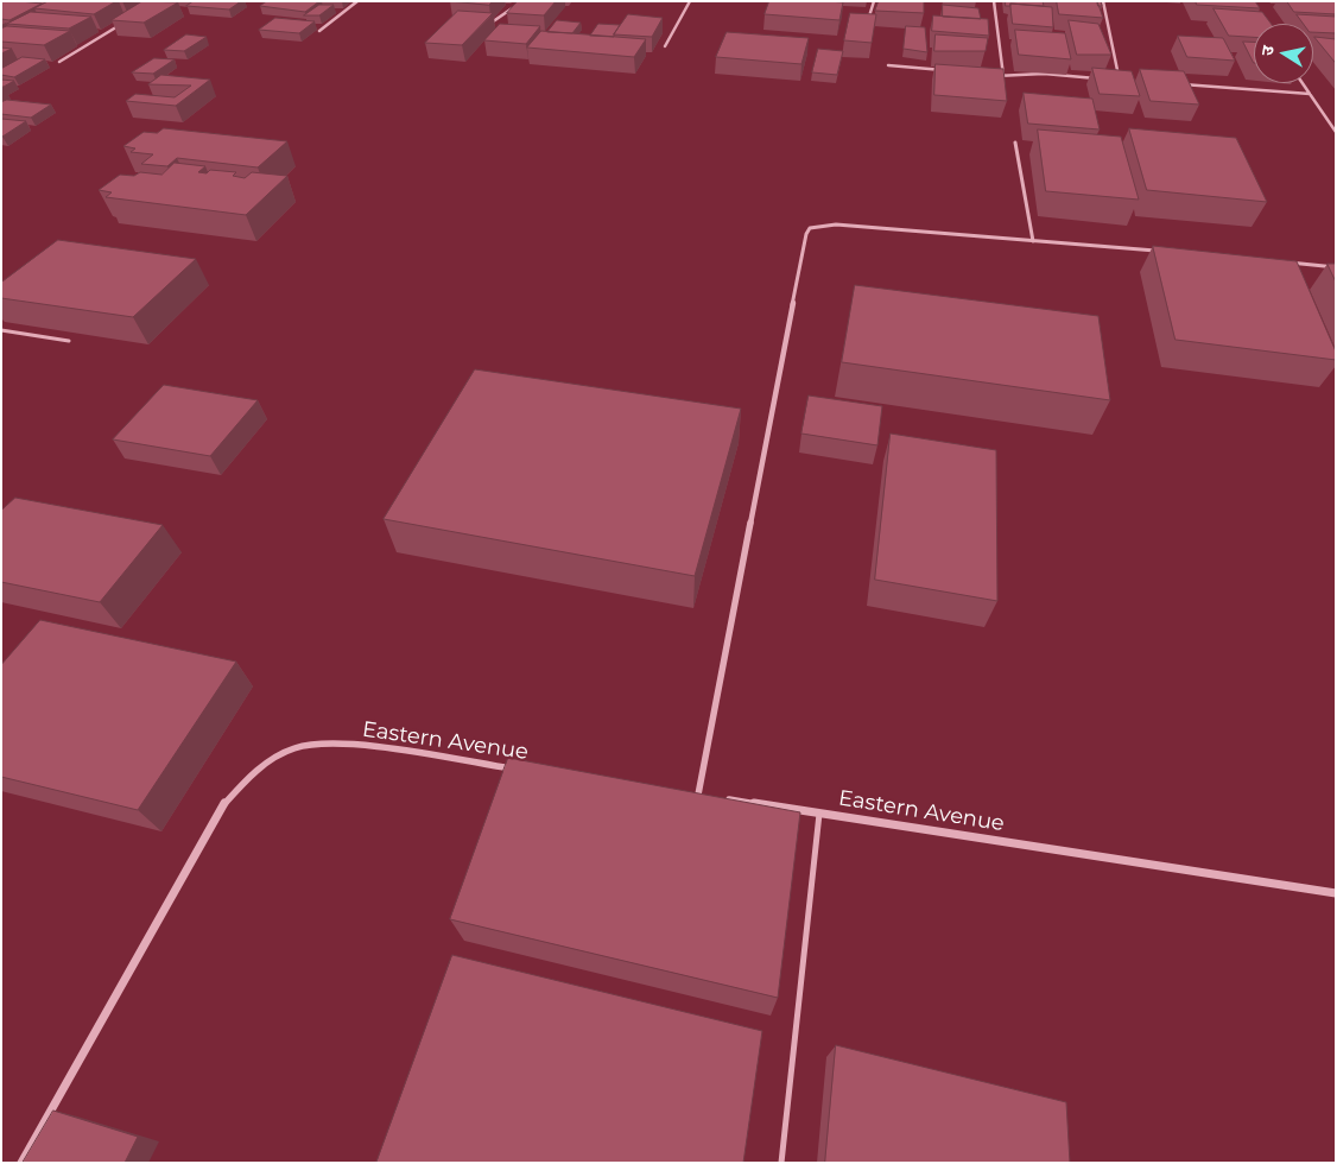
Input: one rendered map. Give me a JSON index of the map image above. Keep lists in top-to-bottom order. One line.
{"streets":{"street":["Eastern Avenue"]},"north":"left"}
